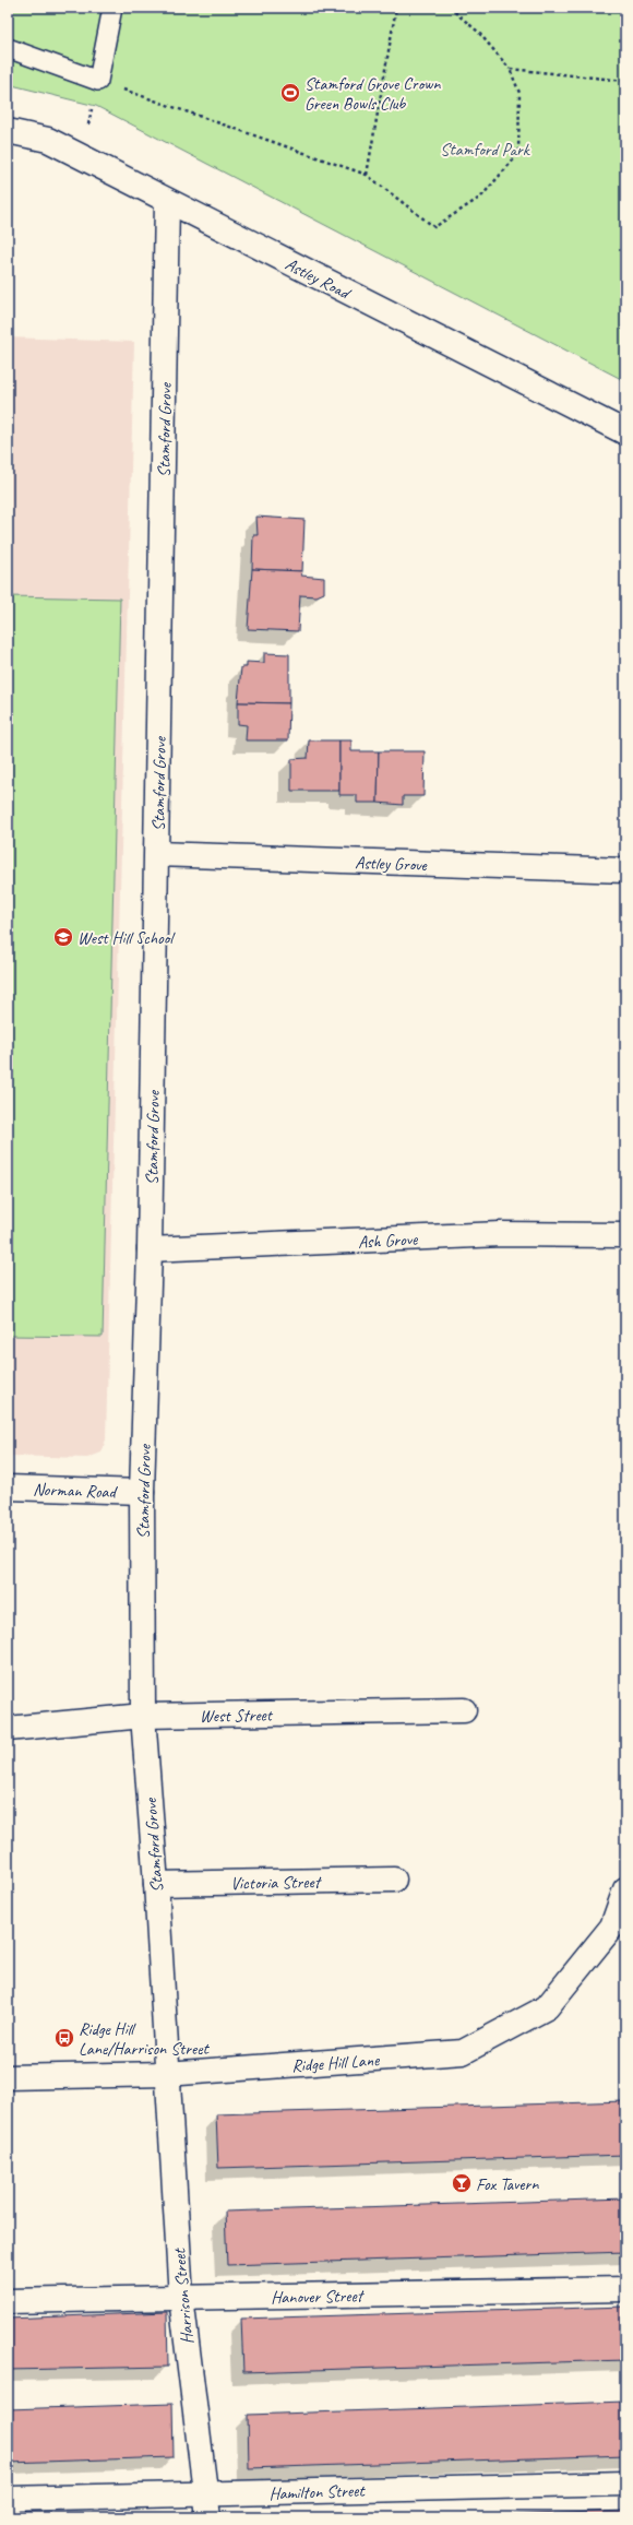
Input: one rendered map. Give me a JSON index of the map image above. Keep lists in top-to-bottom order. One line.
{"streets":{"street":["Astley Road","Stamford Grove","Astley Grove","Ash Grove","Norman Road","West Street","Victoria Street","Ridge Hill Lane","Hanover Street","Harrison Street","Hamilton Street"]},"crossings":[["Astley Road","Stamford Grove"],["Stamford Grove","Astley Grove"],["Stamford Grove","Ash Grove"],["Stamford Grove","Norman Road"],["Stamford Grove","West Street"],["Stamford Grove","Victoria Street"],["Stamford Grove","Ridge Hill Lane"],["Stamford Grove","Harrison Street"],["Ridge Hill Lane","Harrison Street"],["Hanover Street","Harrison Street"],["Harrison Street","Hamilton Street"]],"parks":["Stamford Park"],"places":{"sports":["Stamford Grove Crown Green Bowls Club"],"school or university":["West Hill School"],"bus stop":["Ridge Hill Lane/Harrison Street"],"bar":["Fox Tavern"]}}
